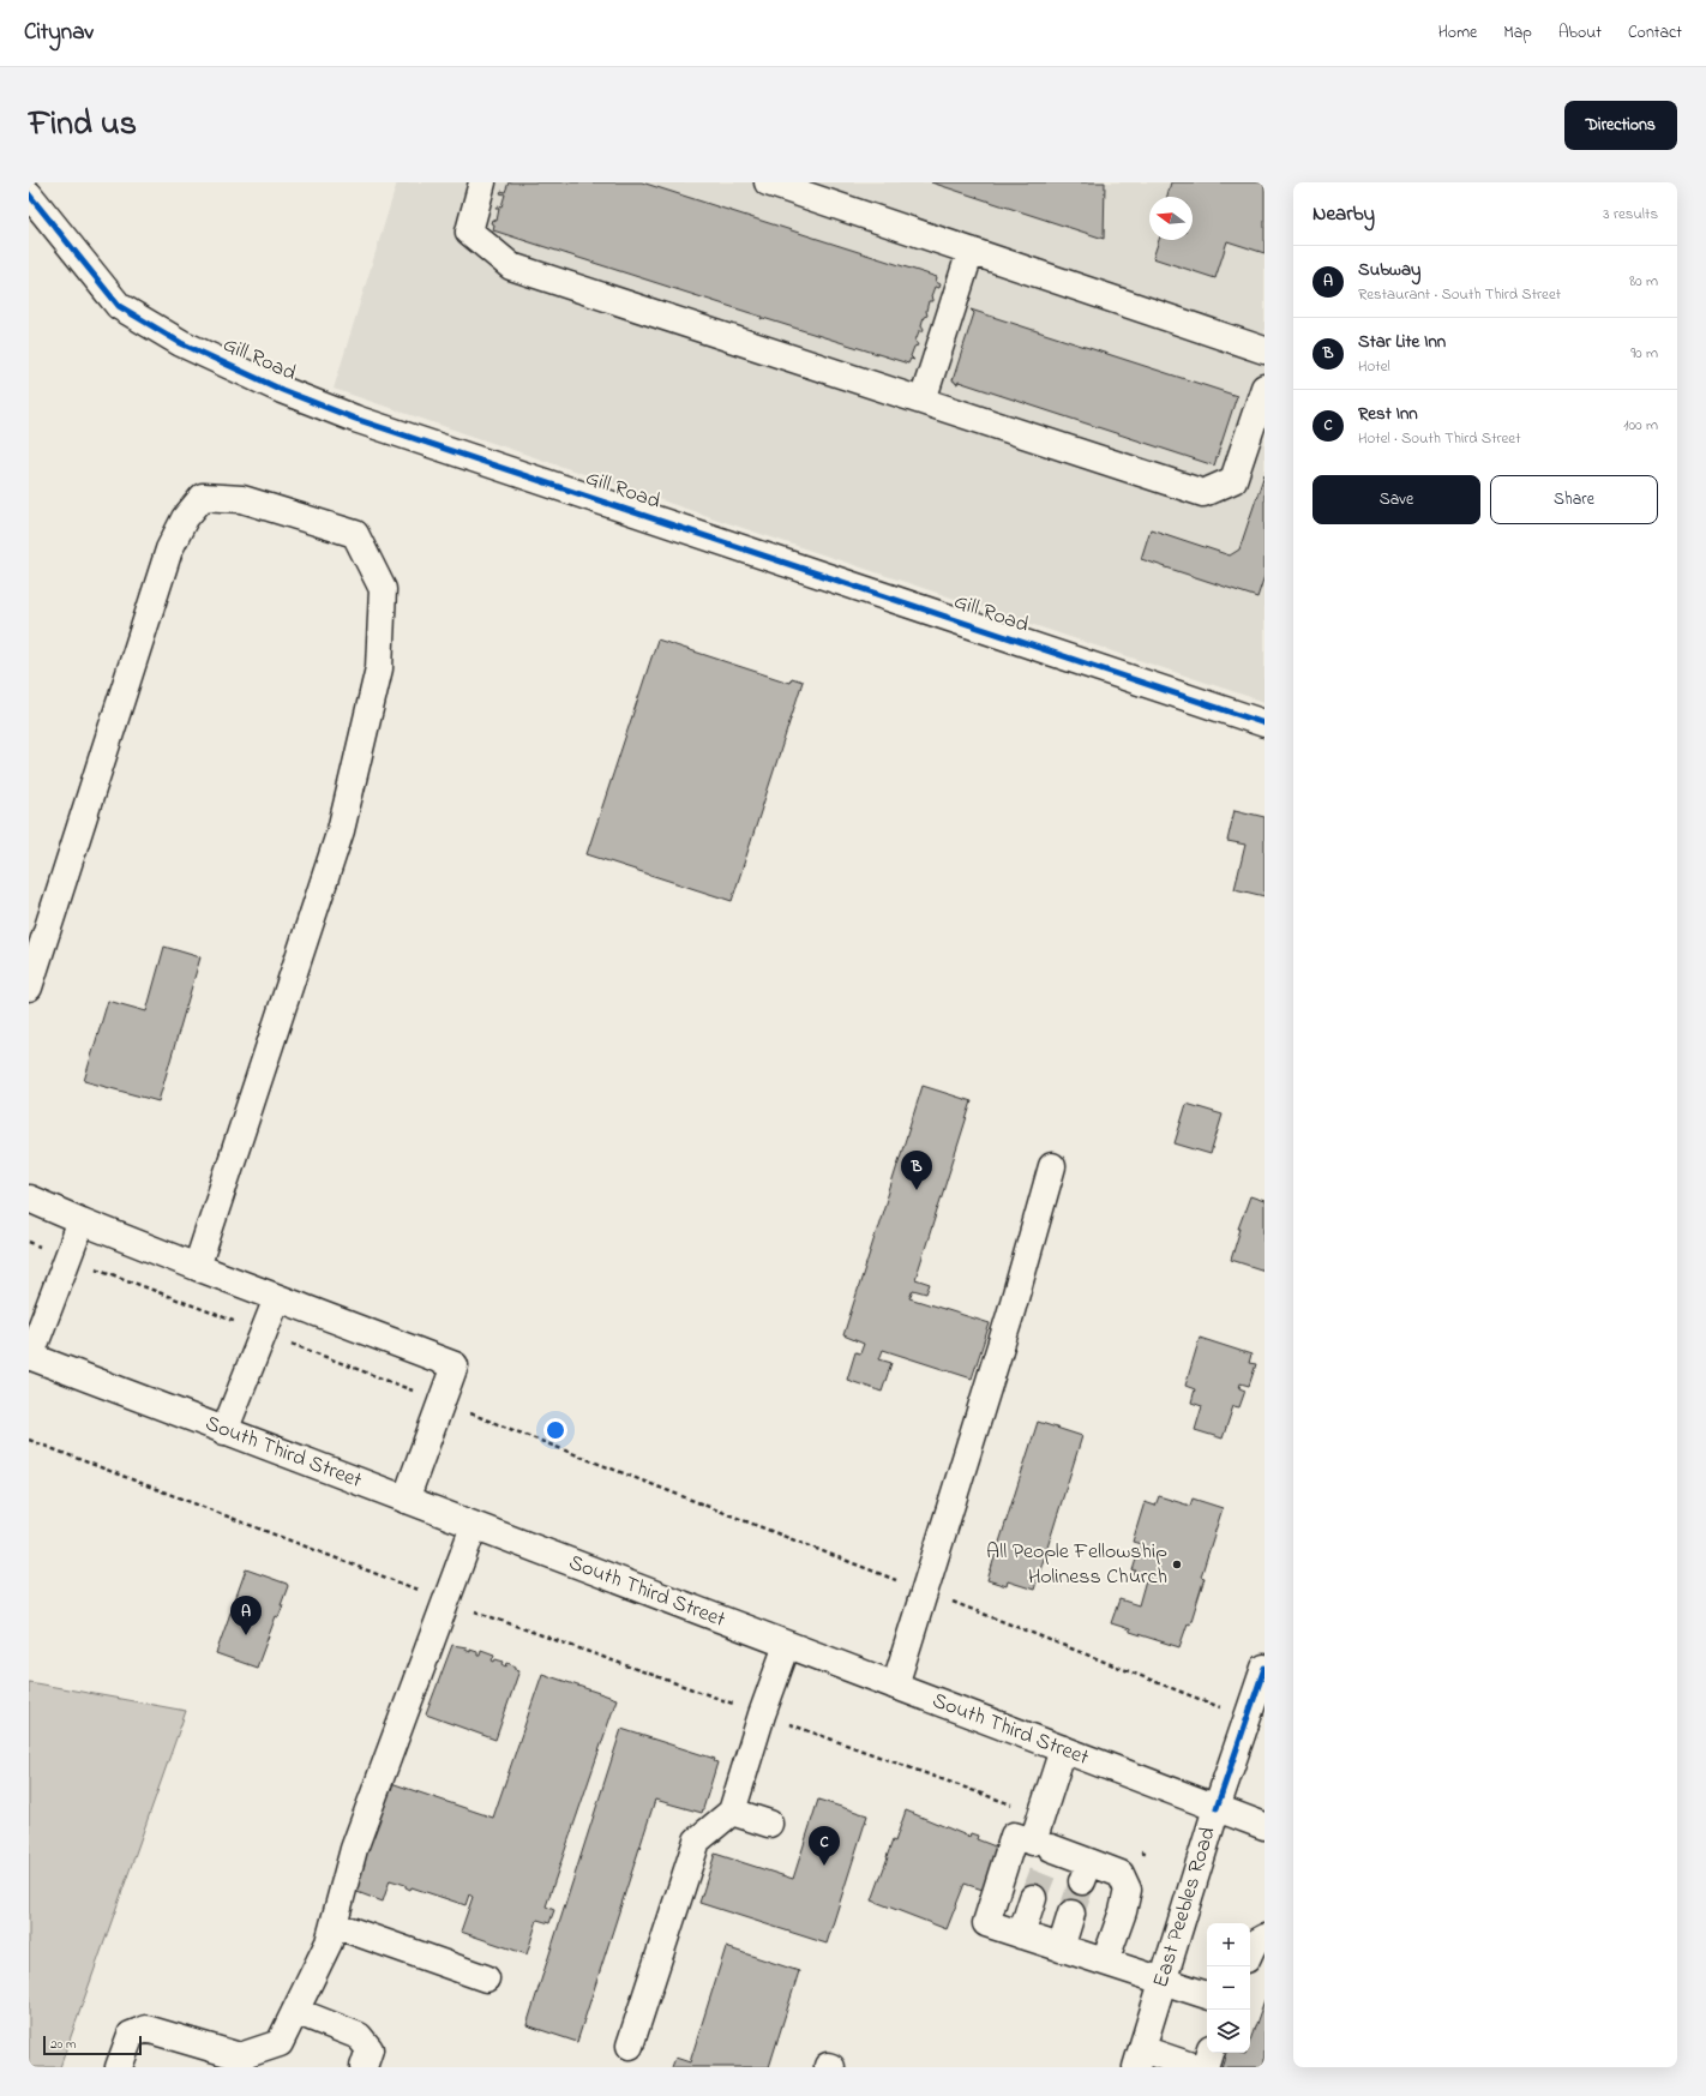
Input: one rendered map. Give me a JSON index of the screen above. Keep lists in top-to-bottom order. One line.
{"streets":{"main road":["Gill Road","South Third Street","East Peebles Road"]},"crossings":[["South Third Street","East Peebles Road"]],"places":["All People Fellowship Holiness Church"],"scale_bar":"20 m","north":"left","page":{"header":"Citynav","nav":["Home","Map","About","Contact"],"title":"Find us","buttons":["Directions",["Save","Share"]],"heading":["Nearby","3 results"],"list":[{"mark":"A","name":"Subway","note":"Restaurant · South Third Street","value":"80 m"},{"mark":"B","name":"Star Lite Inn","note":"Hotel","value":"90 m"},{"mark":"C","name":"Rest Inn","note":"Hotel · South Third Street","value":"100 m"}],"pins":["B","A","C"],"map_buttons":["+","−"],"scale":"20 m"}}
